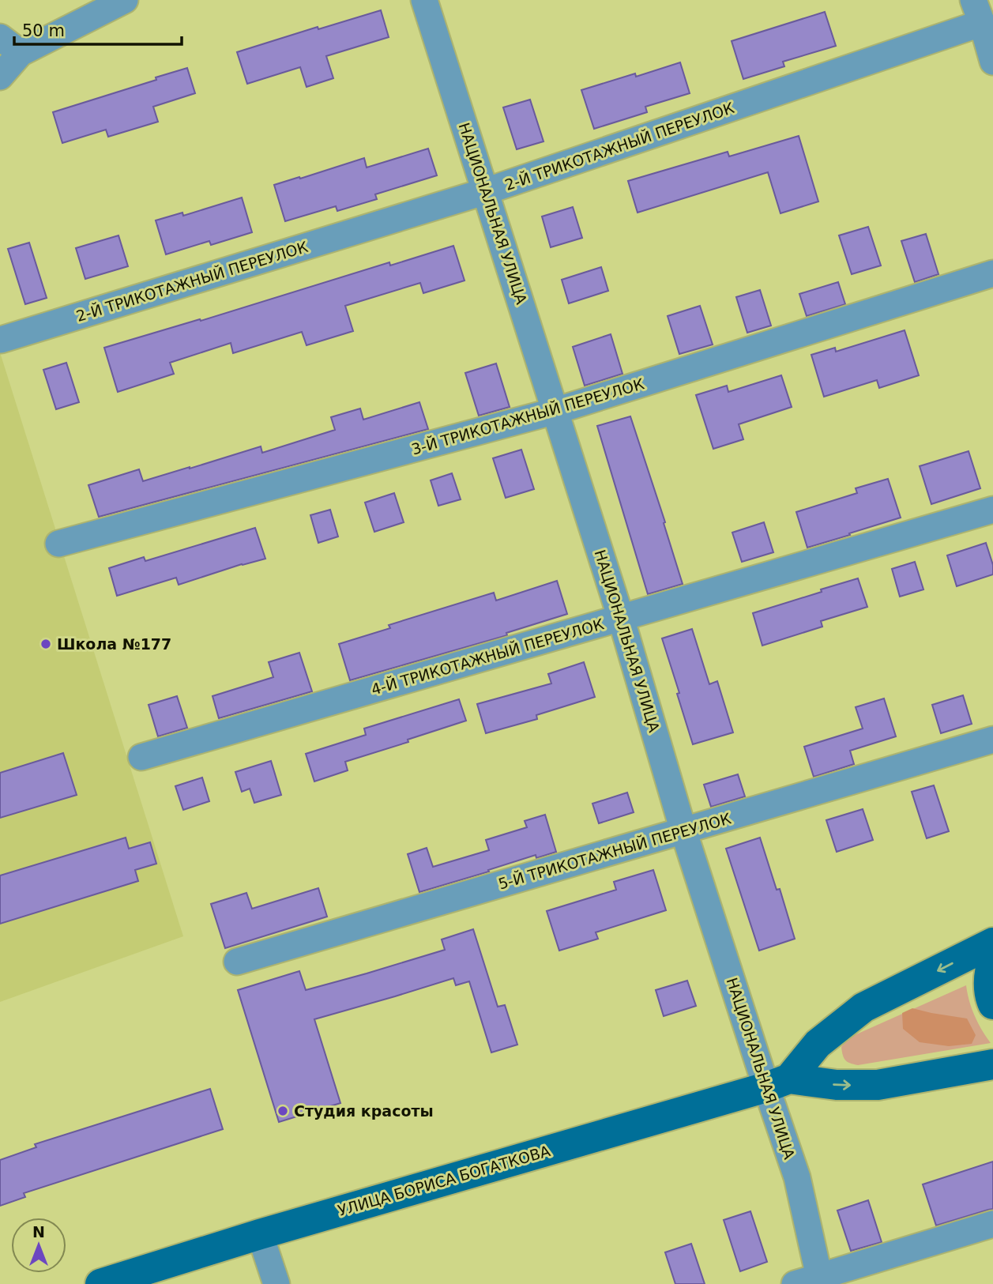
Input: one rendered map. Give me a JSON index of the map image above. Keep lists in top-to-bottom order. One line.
{"streets":{"main road":["УЛИЦА БОРИСА БОГАТКОВА"],"street":["2-Й ТРИКОТАЖНЫЙ ПЕРЕУЛОК","НАЦИОНАЛЬНАЯ УЛИЦА","3-Й ТРИКОТАЖНЫЙ ПЕРЕУЛОК","4-Й ТРИКОТАЖНЫЙ ПЕРЕУЛОК","5-Й ТРИКОТАЖНЫЙ ПЕРЕУЛОК"]},"crossings":[["2-Й ТРИКОТАЖНЫЙ ПЕРЕУЛОК","НАЦИОНАЛЬНАЯ УЛИЦА"],["НАЦИОНАЛЬНАЯ УЛИЦА","3-Й ТРИКОТАЖНЫЙ ПЕРЕУЛОК"],["НАЦИОНАЛЬНАЯ УЛИЦА","4-Й ТРИКОТАЖНЫЙ ПЕРЕУЛОК"],["НАЦИОНАЛЬНАЯ УЛИЦА","5-Й ТРИКОТАЖНЫЙ ПЕРЕУЛОК"],["НАЦИОНАЛЬНАЯ УЛИЦА","УЛИЦА БОРИСА БОГАТКОВА"]],"places":["Школа №177","Студия красоты"],"scale_bar":"50 m","north":"top"}
